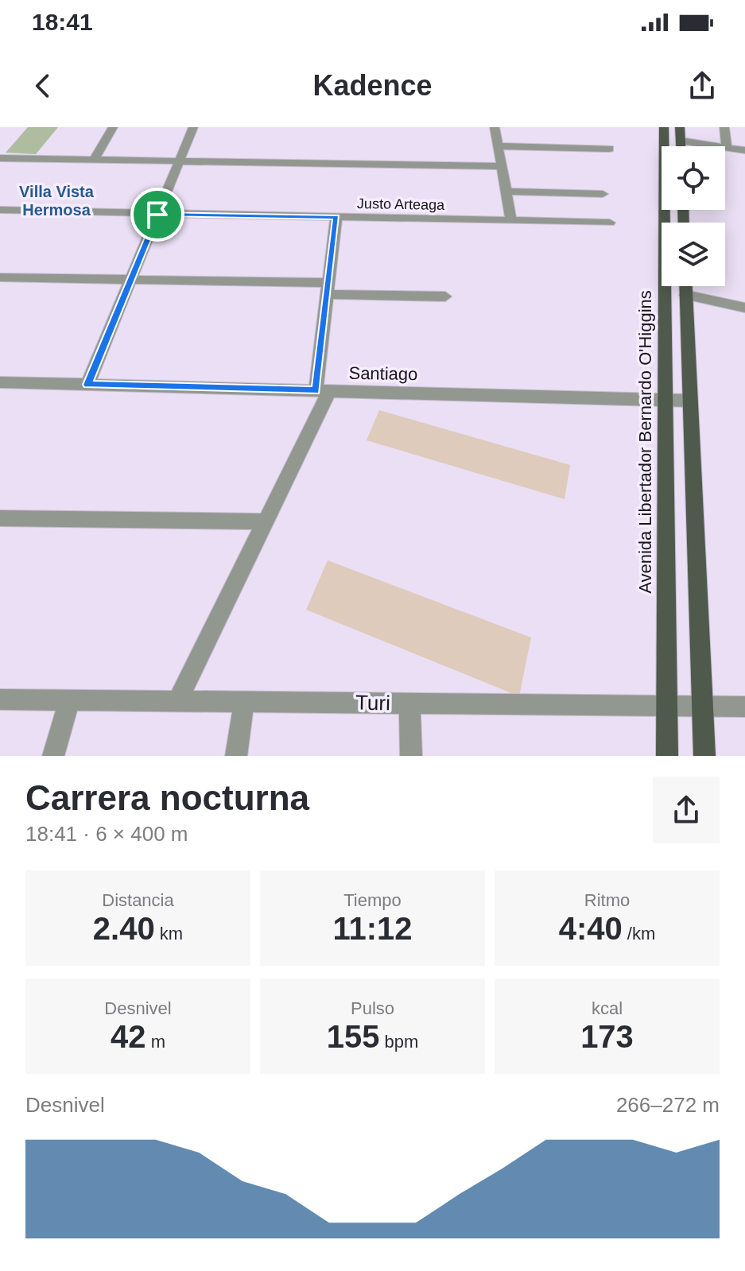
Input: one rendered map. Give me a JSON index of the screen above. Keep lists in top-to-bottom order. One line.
{"streets":{"main road":["Avenida Libertador Bernardo O'Higgins"],"street":["Justo Arteaga","Santiago","Turi"]},"crossings":[["Santiago","Avenida Libertador Bernardo O'Higgins"],["Avenida Libertador Bernardo O'Higgins","Turi"]],"districts":["Villa Vista Hermosa"],"page":{"status":"18:41","header":"Kadence","heading":["Carrera nocturna","18:41 · 6 × 400 m"],"stats":[["Distancia","2.40 km"],["Tiempo","11:12"],["Ritmo","4:40 /km"],["Desnivel","42 m"],["Pulso","155 bpm"],["kcal","173"]],"chart":["Desnivel","266–272 m"]}}
